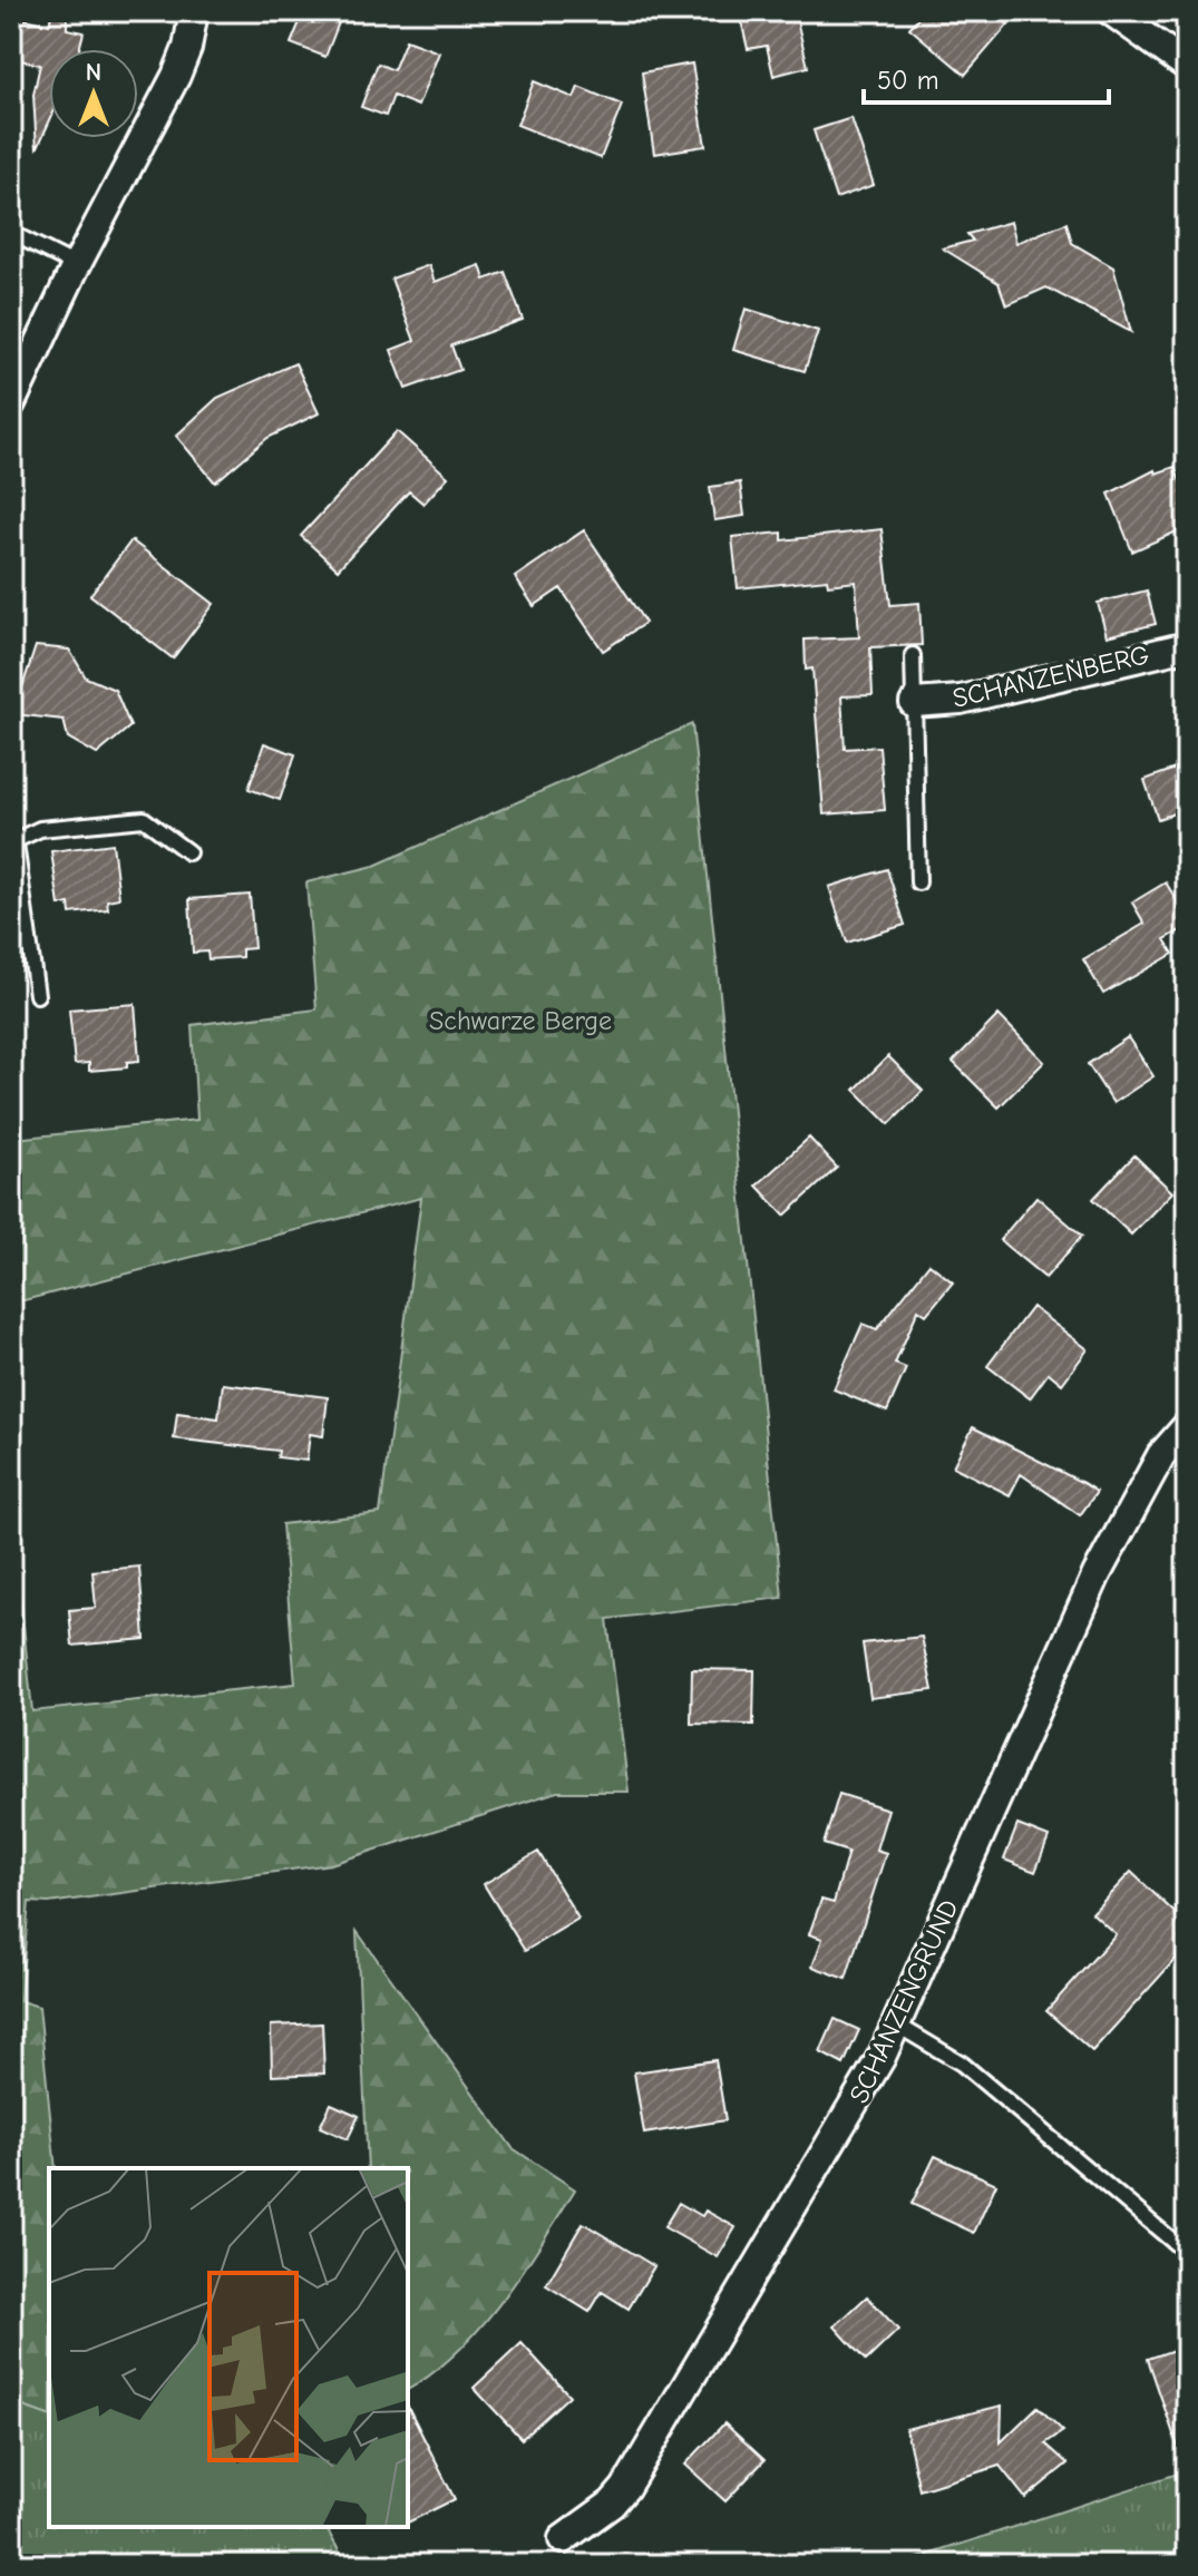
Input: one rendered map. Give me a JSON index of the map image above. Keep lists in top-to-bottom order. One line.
{"streets":{"street":["SCHANZENBERG","SCHANZENGRUND"]},"parks":["Schwarze Berge"],"scale_bar":"50 m","north":"top"}
